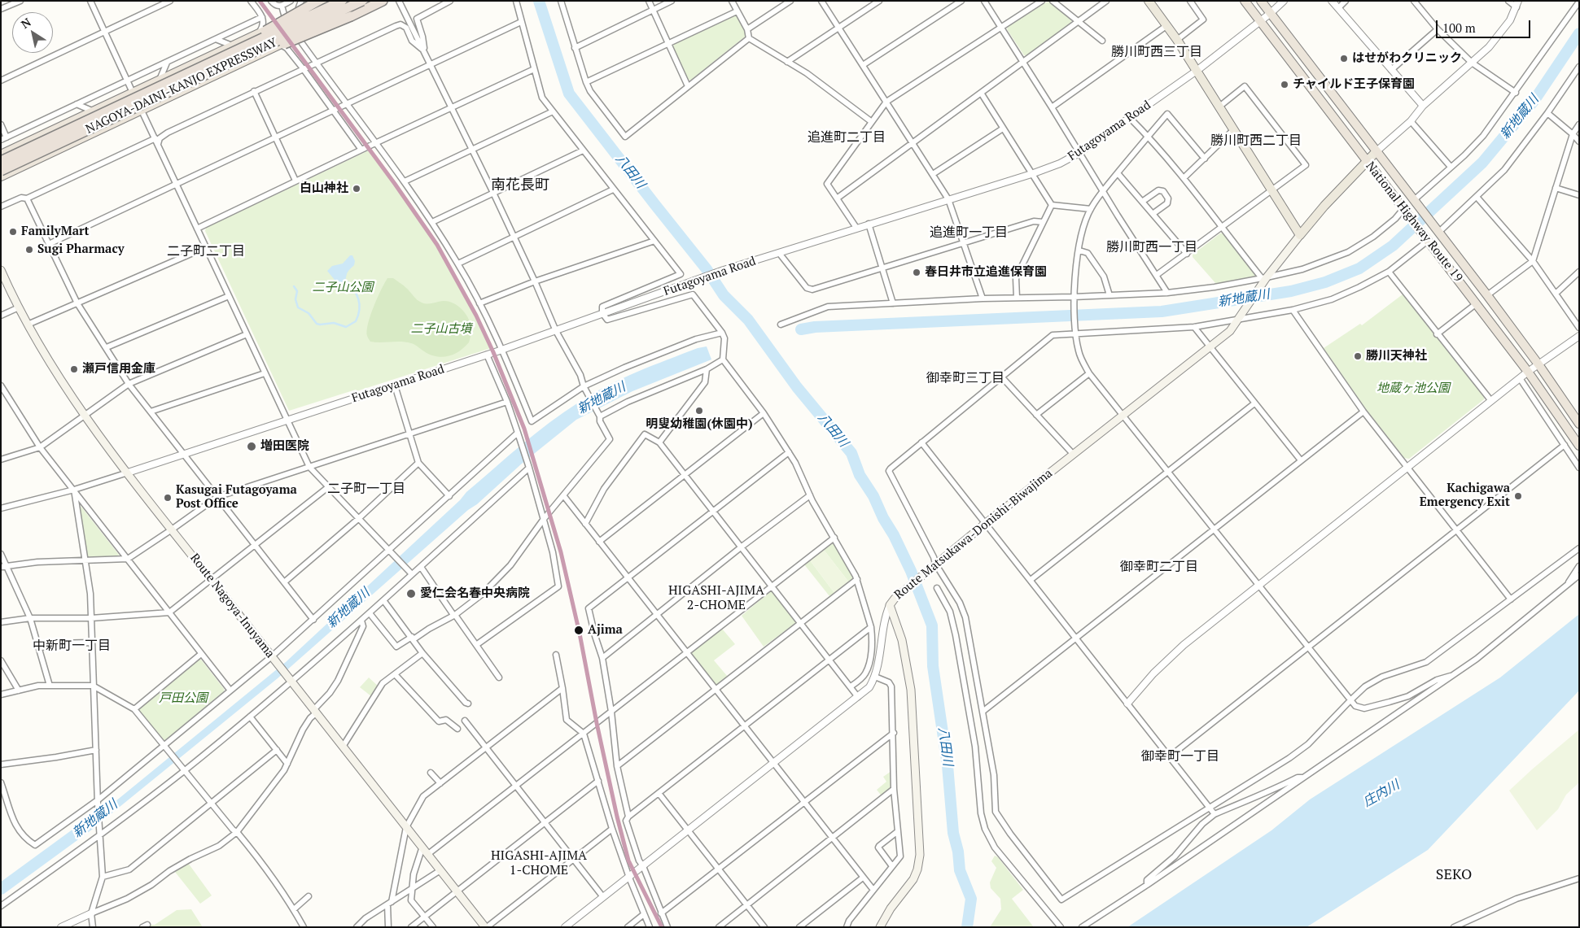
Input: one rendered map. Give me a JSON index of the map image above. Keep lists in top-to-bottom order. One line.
{"streets":{"highway":["NAGOYA-DAINI-KANJO EXPRESSWAY","National Highway Route 19"],"main road":["Route Matsukawa-Donishi-Biwajima","Route Nagoya-Inuyama"],"street":["Futagoyama Road"]},"crossings":[["Futagoyama Road","National Highway Route 19"],["Futagoyama Road","Route Nagoya-Inuyama"]],"districts":["勝川町西三丁目","追進町二丁目","勝川町西二丁目","南花長町","追進町一丁目","勝川町西一丁目","二子町二丁目","御幸町三丁目","二子町一丁目","御幸町二丁目","HIGASHI-AJIMA 2-CHOME","中新町一丁目","御幸町一丁目","HIGASHI-AJIMA 1-CHOME","SEKO"],"water":["新地蔵川","八田川","庄内川"],"parks":["二子山公園","二子山古墳","地蔵ヶ池公園","戸田公園"],"places":["はせがわクリニック","チャイルド王子保育園","白山神社","FamilyMart","Sugi Pharmacy","春日井市立追進保育園","勝川天神社","瀬戸信用金庫","明叟幼稚園(休園中)","増田医院","Kachigawa Emergency Exit","Kasugai Futagoyama Post Office","愛仁会名春中央病院","Ajima"],"scale_bar":"100 m","north":"top left"}
